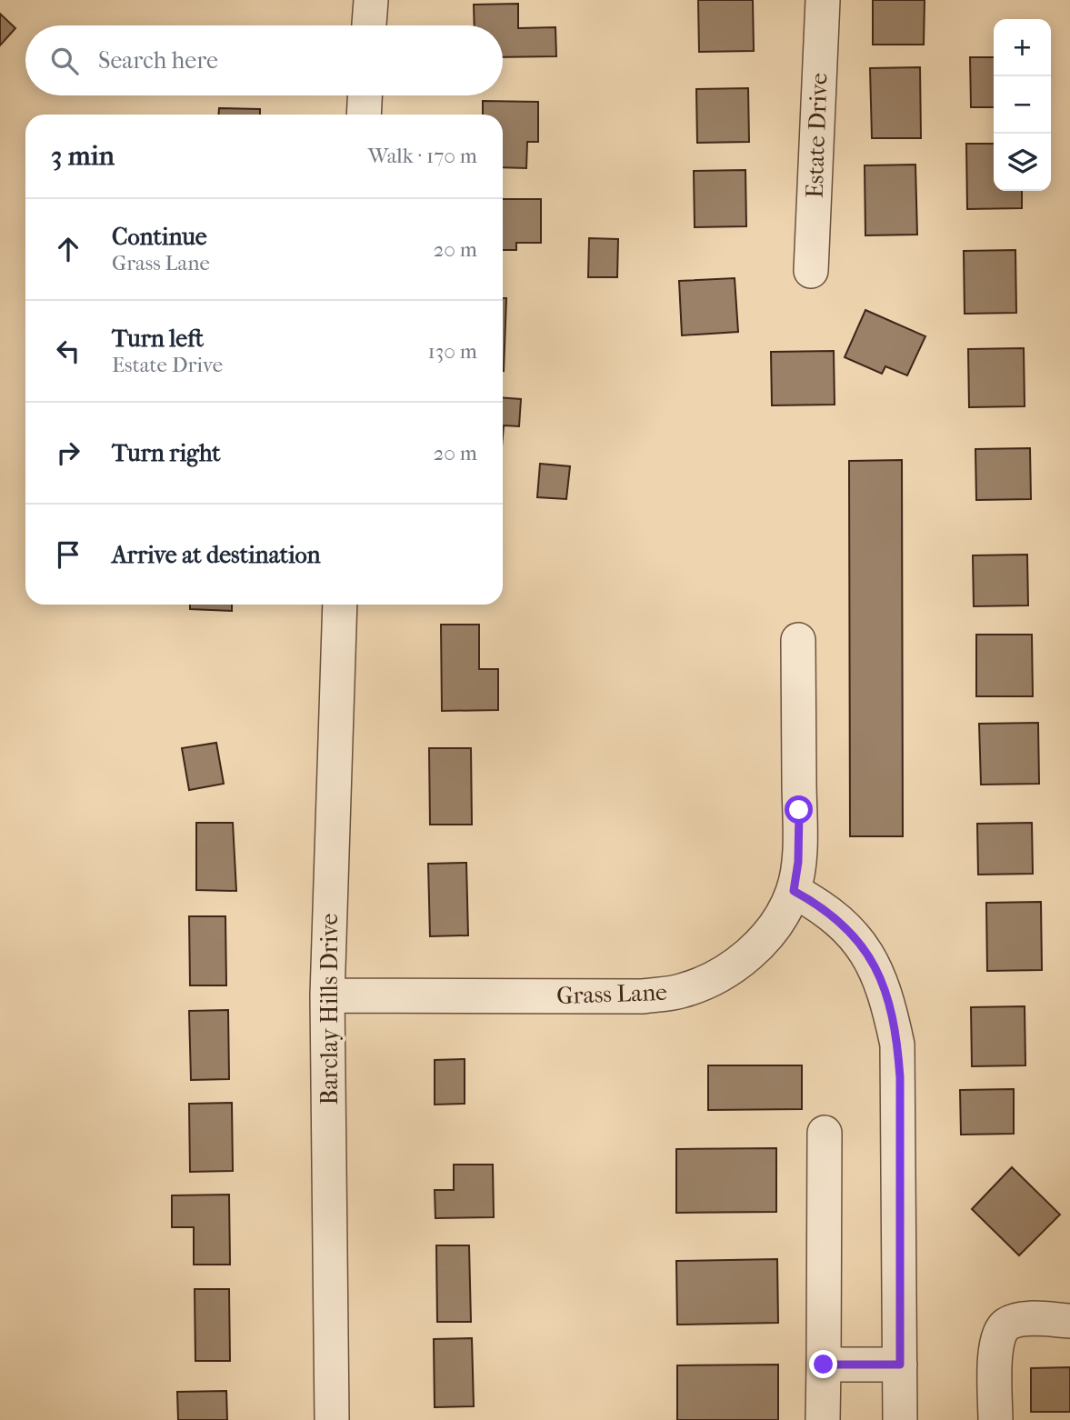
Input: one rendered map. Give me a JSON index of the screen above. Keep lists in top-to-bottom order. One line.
{"streets":{"street":["Estate Drive","Grass Lane","Barclay Hills Drive"]},"crossings":[["Grass Lane","Barclay Hills Drive"]],"page":{"map_buttons":["+","−"],"search":"Search here","heading":["3 min","Walk · 170 m"],"list":[["Continue","Grass Lane","20 m"],["Turn left","Estate Drive","130 m"],["Turn right","20 m"],"Arrive at destination"]}}
